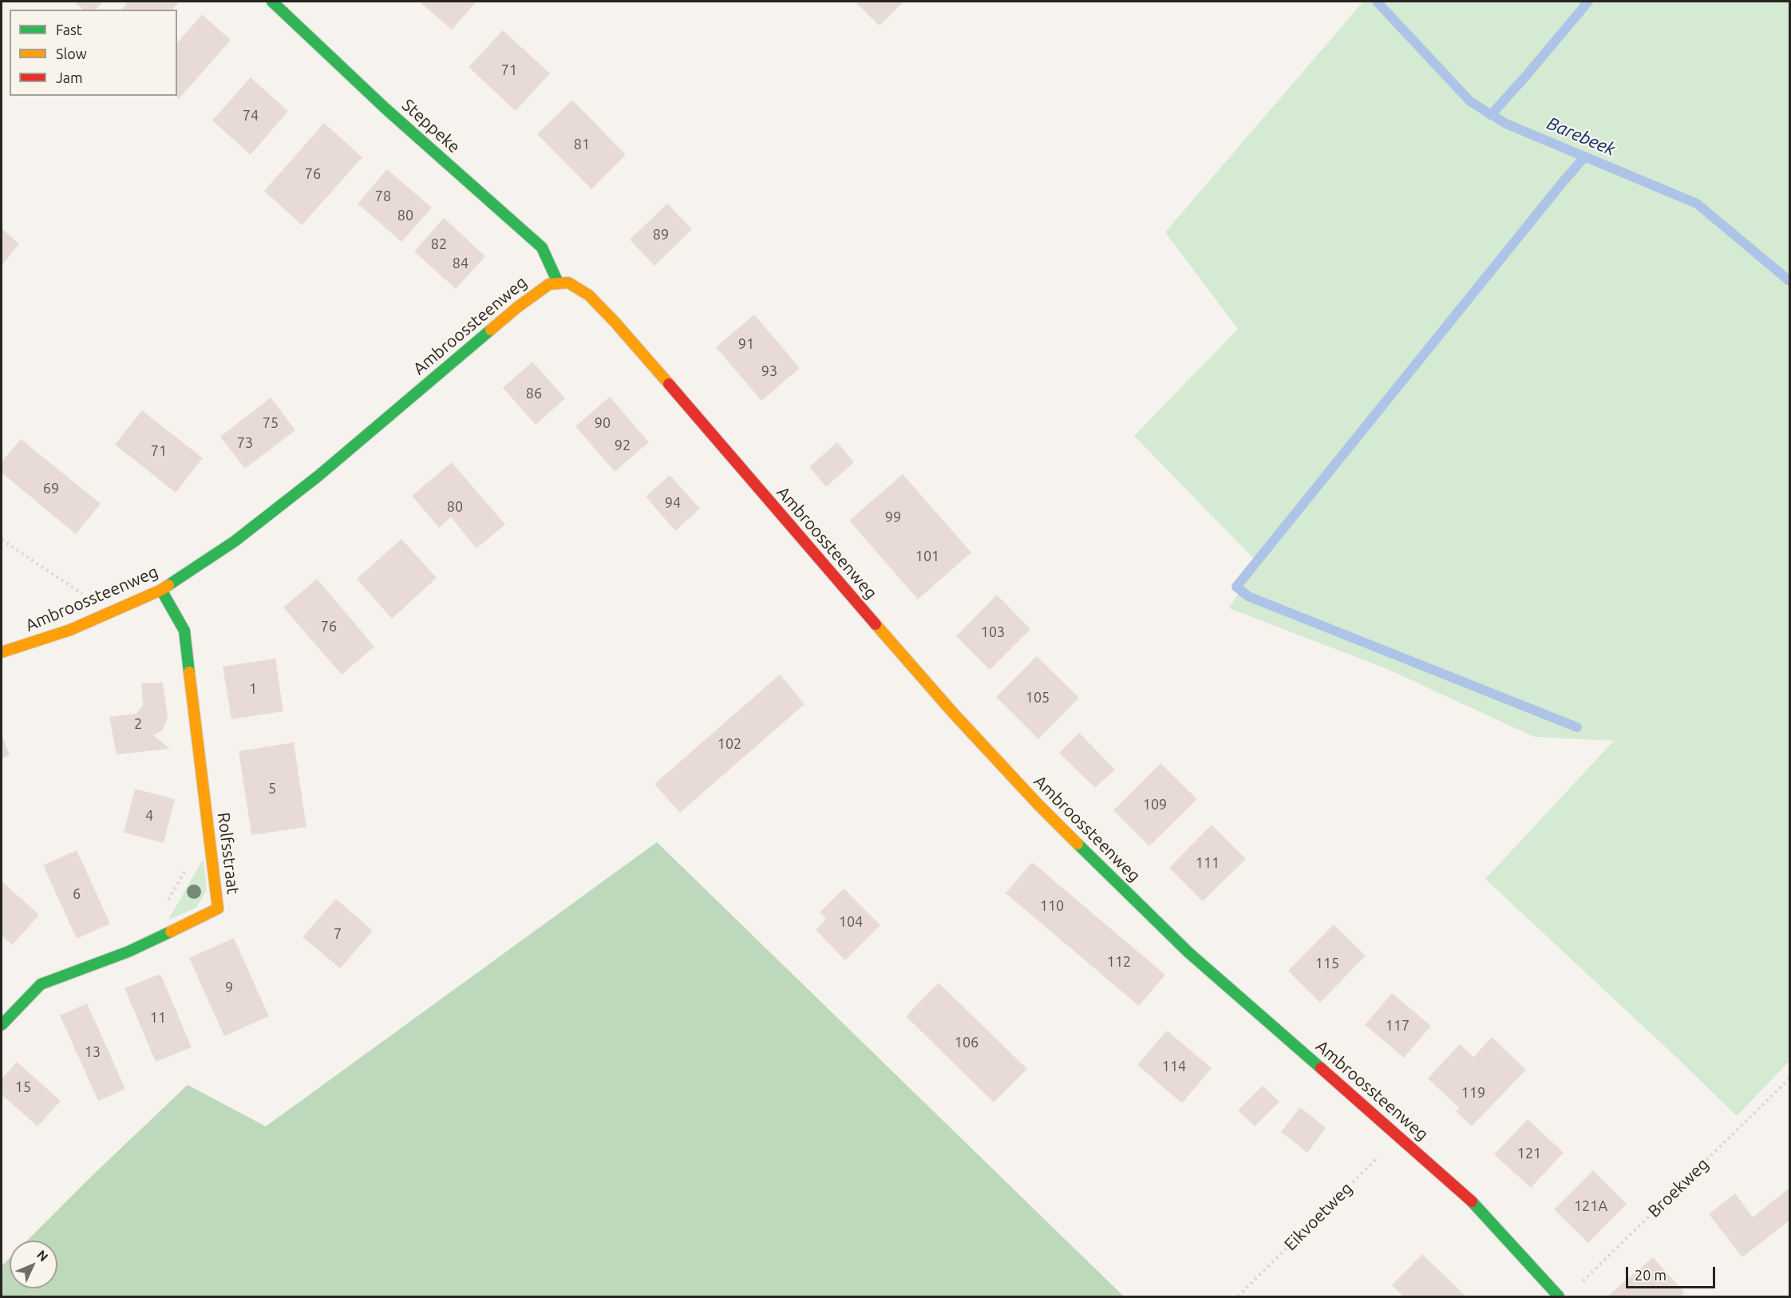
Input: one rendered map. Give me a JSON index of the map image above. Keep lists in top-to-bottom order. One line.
{"streets":{"street":["Steppeke","Ambroossteenweg","Rolfsstraat"],"path":["Broekweg","Eikvoetweg"]},"crossings":[["Steppeke","Ambroossteenweg"],["Ambroossteenweg","Rolfsstraat"],["Ambroossteenweg","Eikvoetweg"]],"water":["Barebeek"],"house_numbers":["71","74","81","76","78","80","89","82","84","91","93","86","75","90","73","92","71","69","94","80","99","101","76","103","1","105","2","102","5","109","4","111","6","110","104","7","112","115","9","11","117","106","13","114","15","119","121","121A"],"legend":["Fast","Slow","Jam"],"scale_bar":"20 m","north":"top right"}
